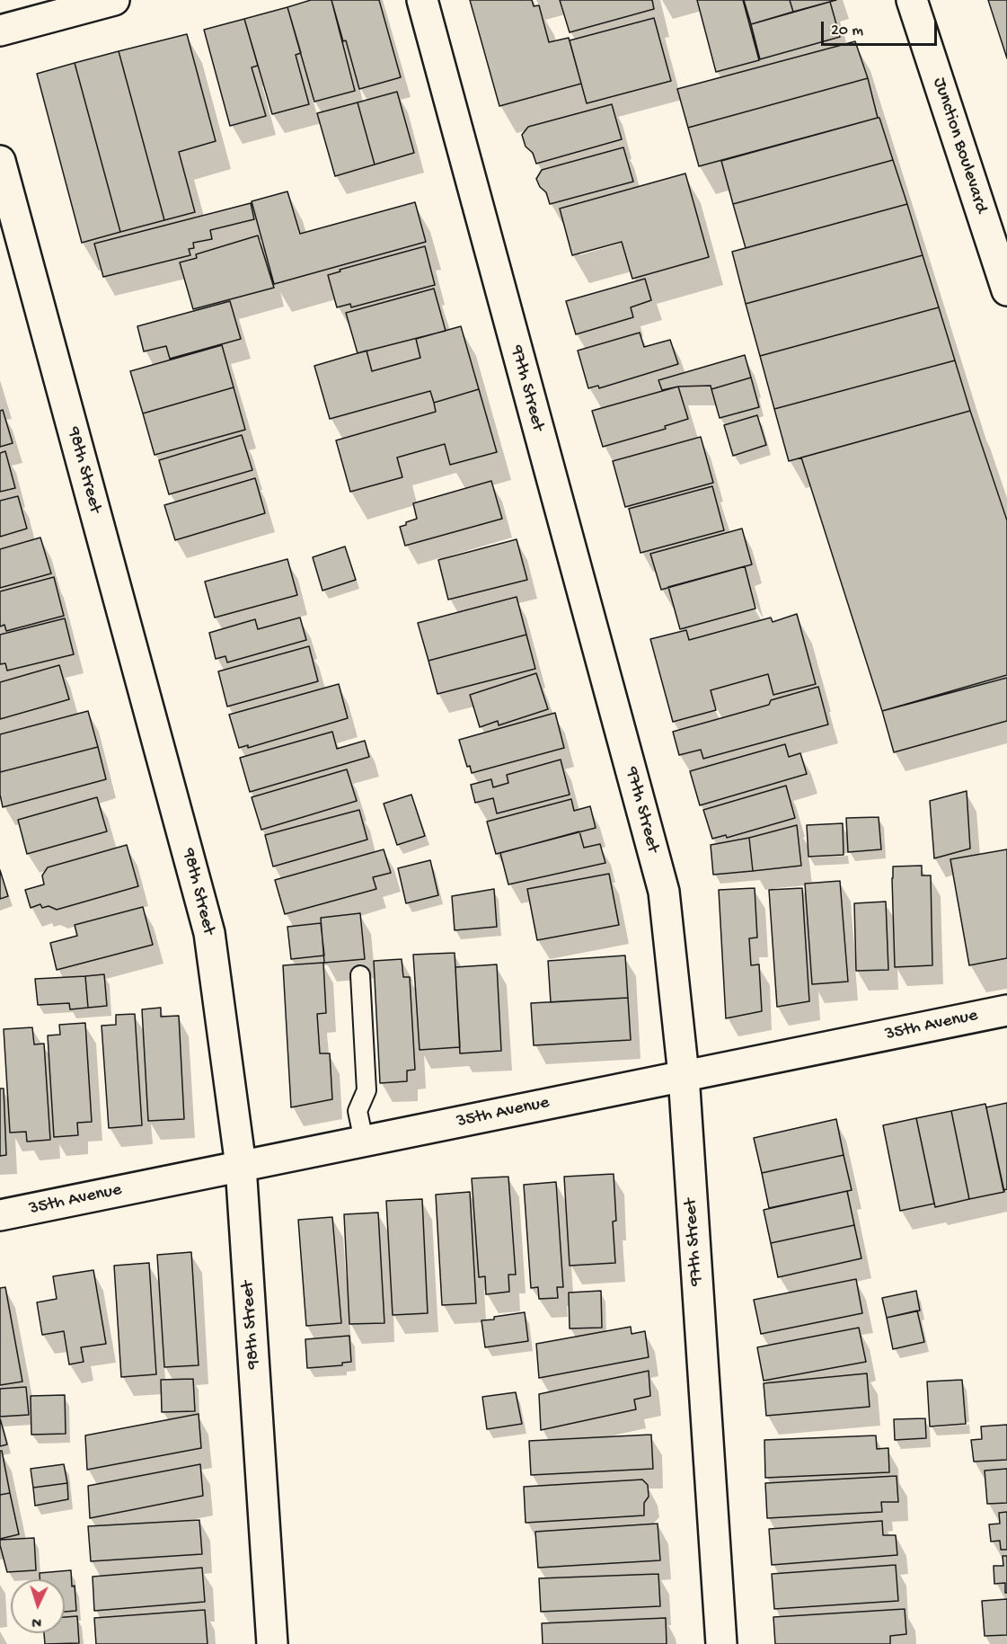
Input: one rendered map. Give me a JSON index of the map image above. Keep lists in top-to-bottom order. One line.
{"streets":{"street":["Junction Boulevard","97th Street","98th Street","35th Avenue"]},"crossings":[["97th Street","35th Avenue"],["98th Street","35th Avenue"]],"scale_bar":"20 m","north":"bottom"}
